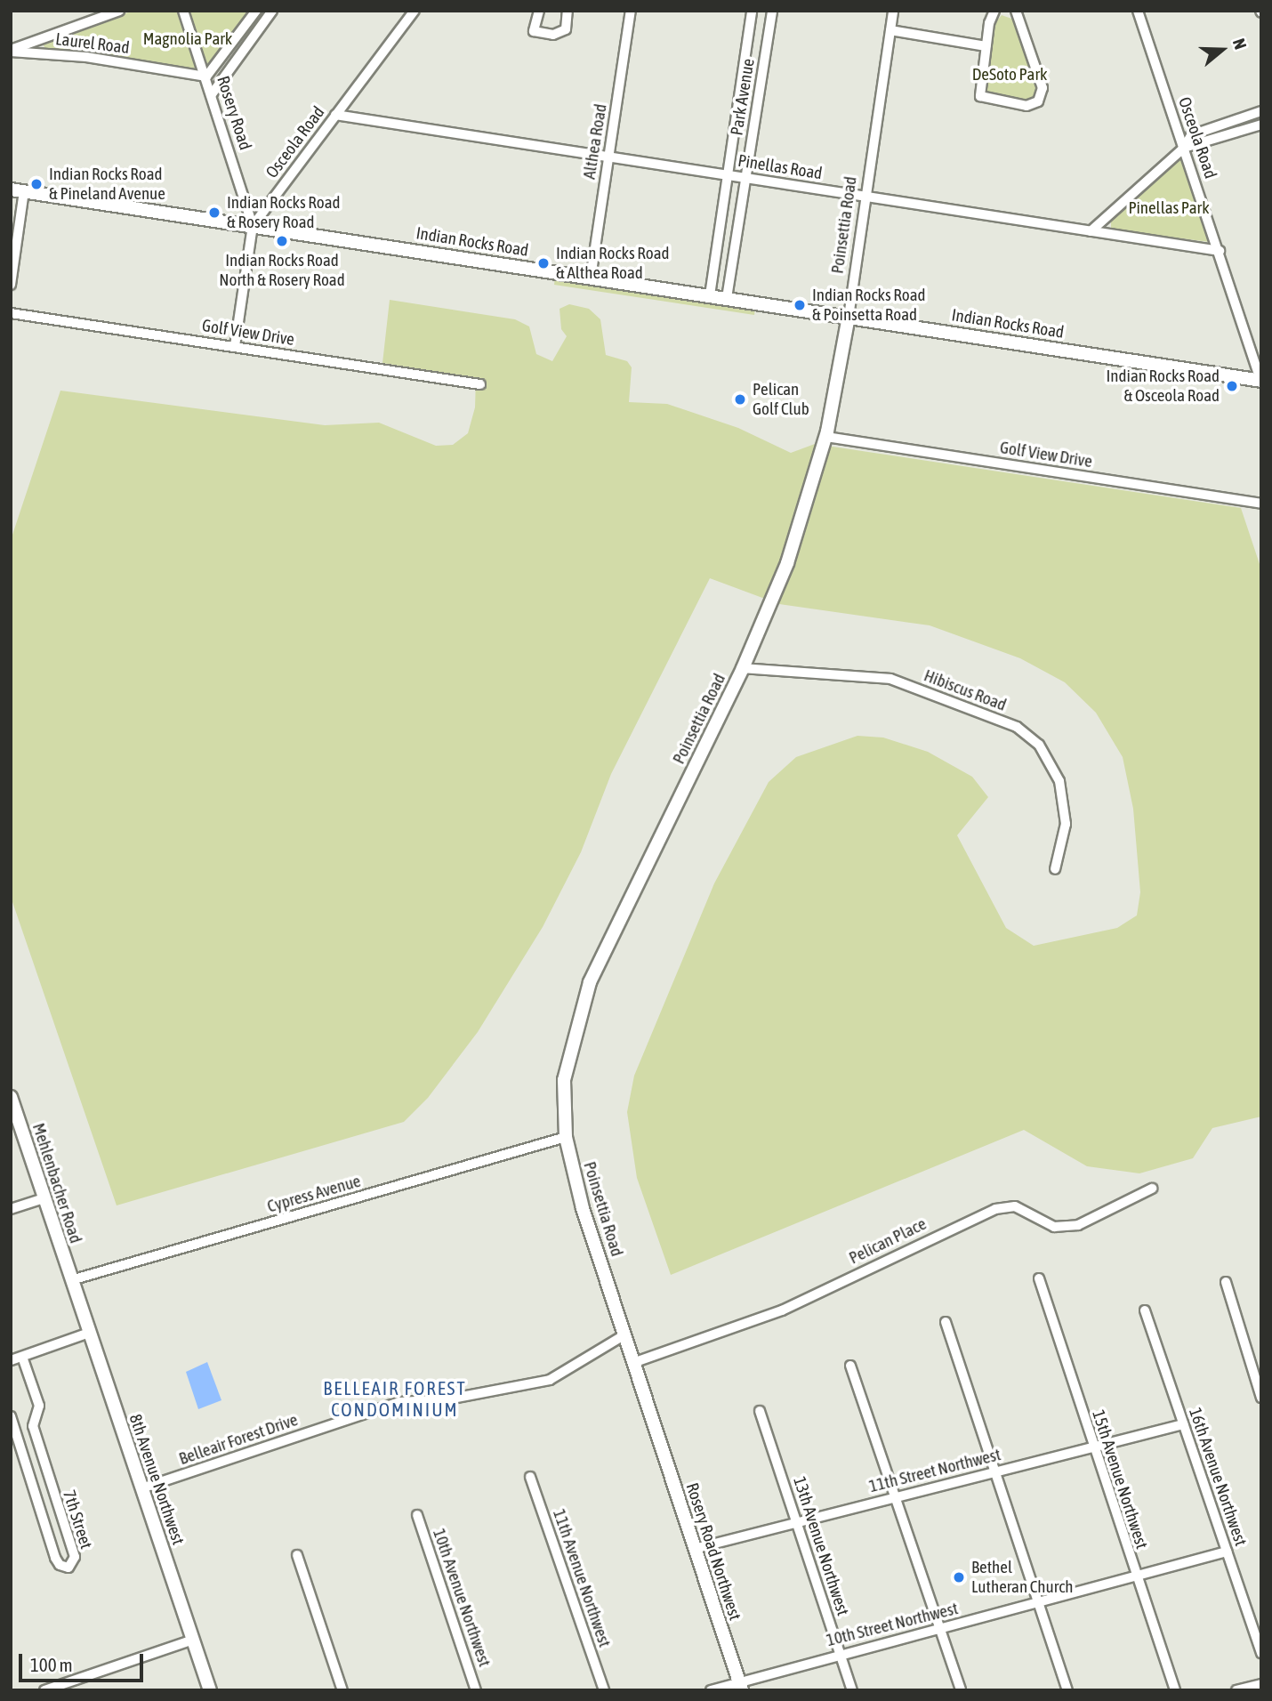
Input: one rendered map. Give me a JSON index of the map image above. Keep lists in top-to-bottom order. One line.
{"streets":{"street":["Laurel Road","Park Avenue","Rosery Road","Osceola Road","Althea Road","Pinellas Road","Poinsettia Road","Indian Rocks Road","Golf View Drive","Hibiscus Road","Mehlenbacher Road","Cypress Avenue","Pelican Place","Belleair Forest Drive","11th Street Northwest","16th Avenue Northwest","8th Avenue Northwest","15th Avenue Northwest","7th Street","13th Avenue Northwest","Rosery Road Northwest","11th Avenue Northwest","10th Avenue Northwest","10th Street Northwest"]},"crossings":[["Laurel Road","Rosery Road"],["Park Avenue","Pinellas Road"],["Park Avenue","Indian Rocks Road"],["Rosery Road","Osceola Road"],["Rosery Road","Indian Rocks Road"],["Osceola Road","Pinellas Road"],["Osceola Road","Indian Rocks Road"],["Osceola Road","Golf View Drive"],["Althea Road","Pinellas Road"],["Althea Road","Indian Rocks Road"],["Pinellas Road","Poinsettia Road"],["Poinsettia Road","Indian Rocks Road"],["Poinsettia Road","Golf View Drive"],["Poinsettia Road","Hibiscus Road"],["Poinsettia Road","Cypress Avenue"],["Poinsettia Road","Pelican Place"],["Poinsettia Road","Belleair Forest Drive"],["Poinsettia Road","Rosery Road Northwest"],["Mehlenbacher Road","Cypress Avenue"],["Mehlenbacher Road","8th Avenue Northwest"],["Cypress Avenue","8th Avenue Northwest"],["Belleair Forest Drive","8th Avenue Northwest"],["11th Street Northwest","16th Avenue Northwest"],["11th Street Northwest","15th Avenue Northwest"],["11th Street Northwest","13th Avenue Northwest"],["11th Street Northwest","Rosery Road Northwest"],["16th Avenue Northwest","10th Street Northwest"],["15th Avenue Northwest","10th Street Northwest"],["13th Avenue Northwest","10th Street Northwest"],["Rosery Road Northwest","10th Street Northwest"]],"districts":["BELLEAIR FOREST CONDOMINIUM"],"parks":["Magnolia Park","DeSoto Park","Pinellas Park"],"places":["Indian Rocks Road & Pineland Avenue","Indian Rocks Road & Rosery Road","Indian Rocks Road North & Rosery Road","Indian Rocks Road & Althea Road","Indian Rocks Road & Poinsetta Road","Indian Rocks Road & Osceola Road","Pelican Golf Club","Bethel Lutheran Church"],"scale_bar":"100 m","north":"right"}
